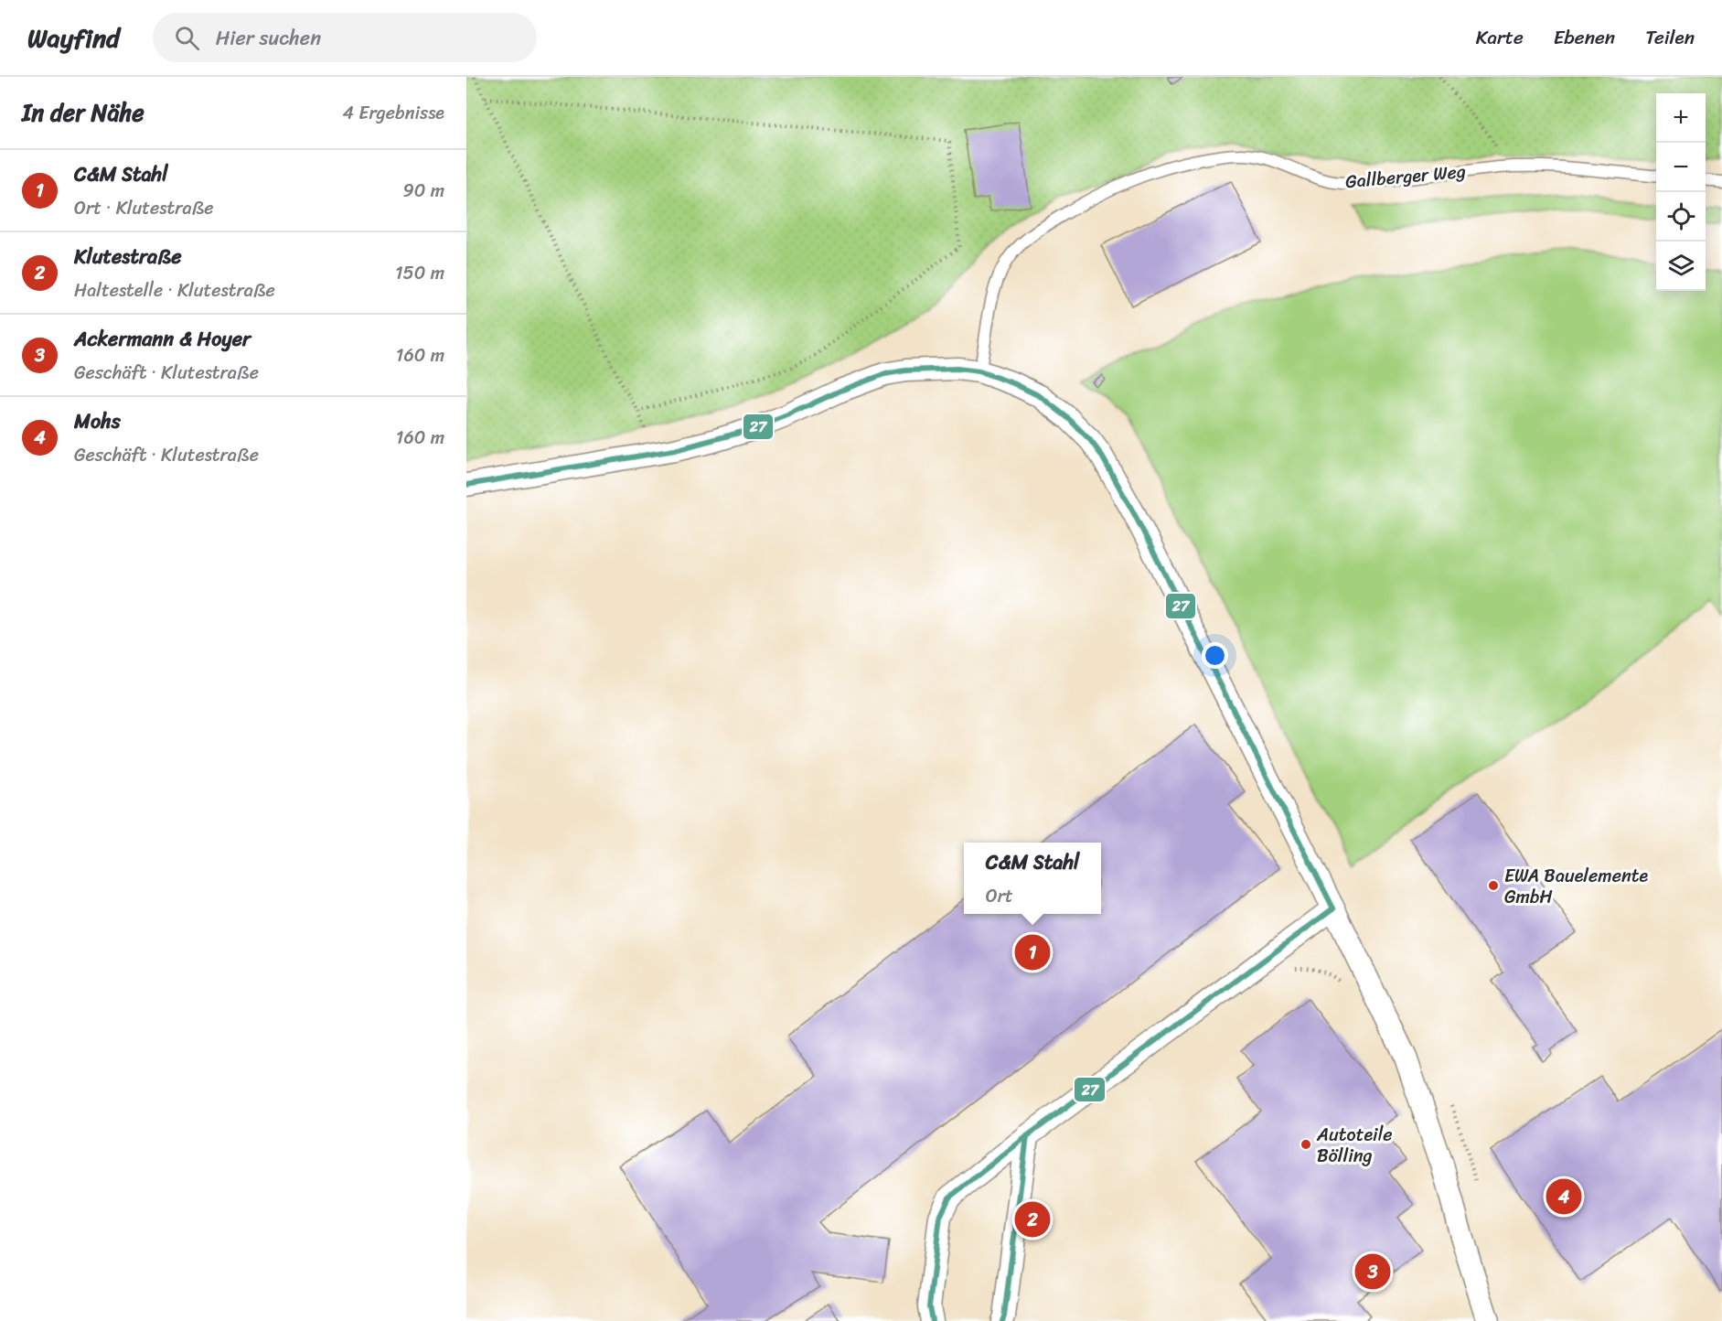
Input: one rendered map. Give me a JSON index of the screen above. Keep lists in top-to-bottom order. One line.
{"streets":{"lane":["Gallberger Weg"]},"places":["EWA Bauelemente GmbH","Autoteile Bölling"],"lines":["transit line 27"],"page":{"header":"Wayfind","search":"Hier suchen","nav":["Karte","Ebenen","Teilen"],"heading":["In der Nähe","4 Ergebnisse"],"map_buttons":["+","−"],"list":[{"mark":"1","name":"C&M Stahl","note":"Ort · Klutestraße","value":"90 m"},{"mark":"2","name":"Klutestraße","note":"Haltestelle · Klutestraße","value":"150 m"},{"mark":"3","name":"Ackermann & Hoyer","note":"Geschäft · Klutestraße","value":"160 m"},{"mark":"4","name":"Mohs","note":"Geschäft · Klutestraße","value":"160 m"}],"popup":["C&M Stahl","Ort"],"pins":["1","4","2","3"]}}
